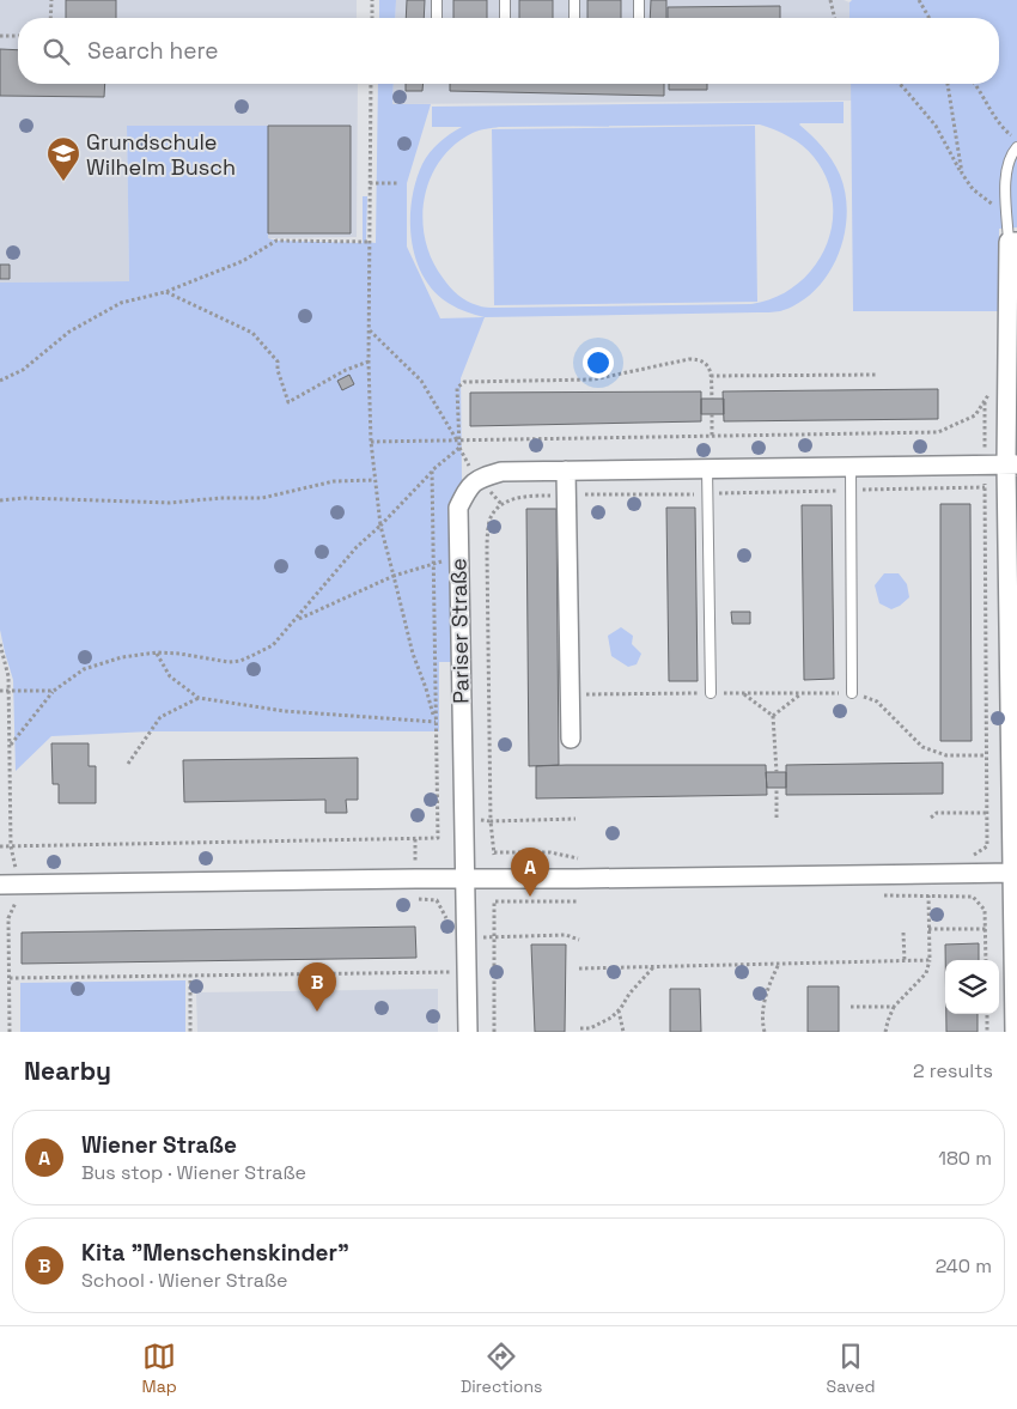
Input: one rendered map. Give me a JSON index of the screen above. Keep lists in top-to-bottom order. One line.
{"streets":{"street":["Pariser Straße"]},"places":{"school or university":["Grundschule Wilhelm Busch"]},"page":{"search":"Search here","pins":["A","B"],"heading":["Nearby","2 results"],"list":[{"mark":"A","name":"Wiener Straße","note":"Bus stop · Wiener Straße","value":"180 m"},{"mark":"B","name":"Kita \"Menschenskinder\"","note":"School · Wiener Straße","value":"240 m"}],"nav":["Map","Directions","Saved"]}}
